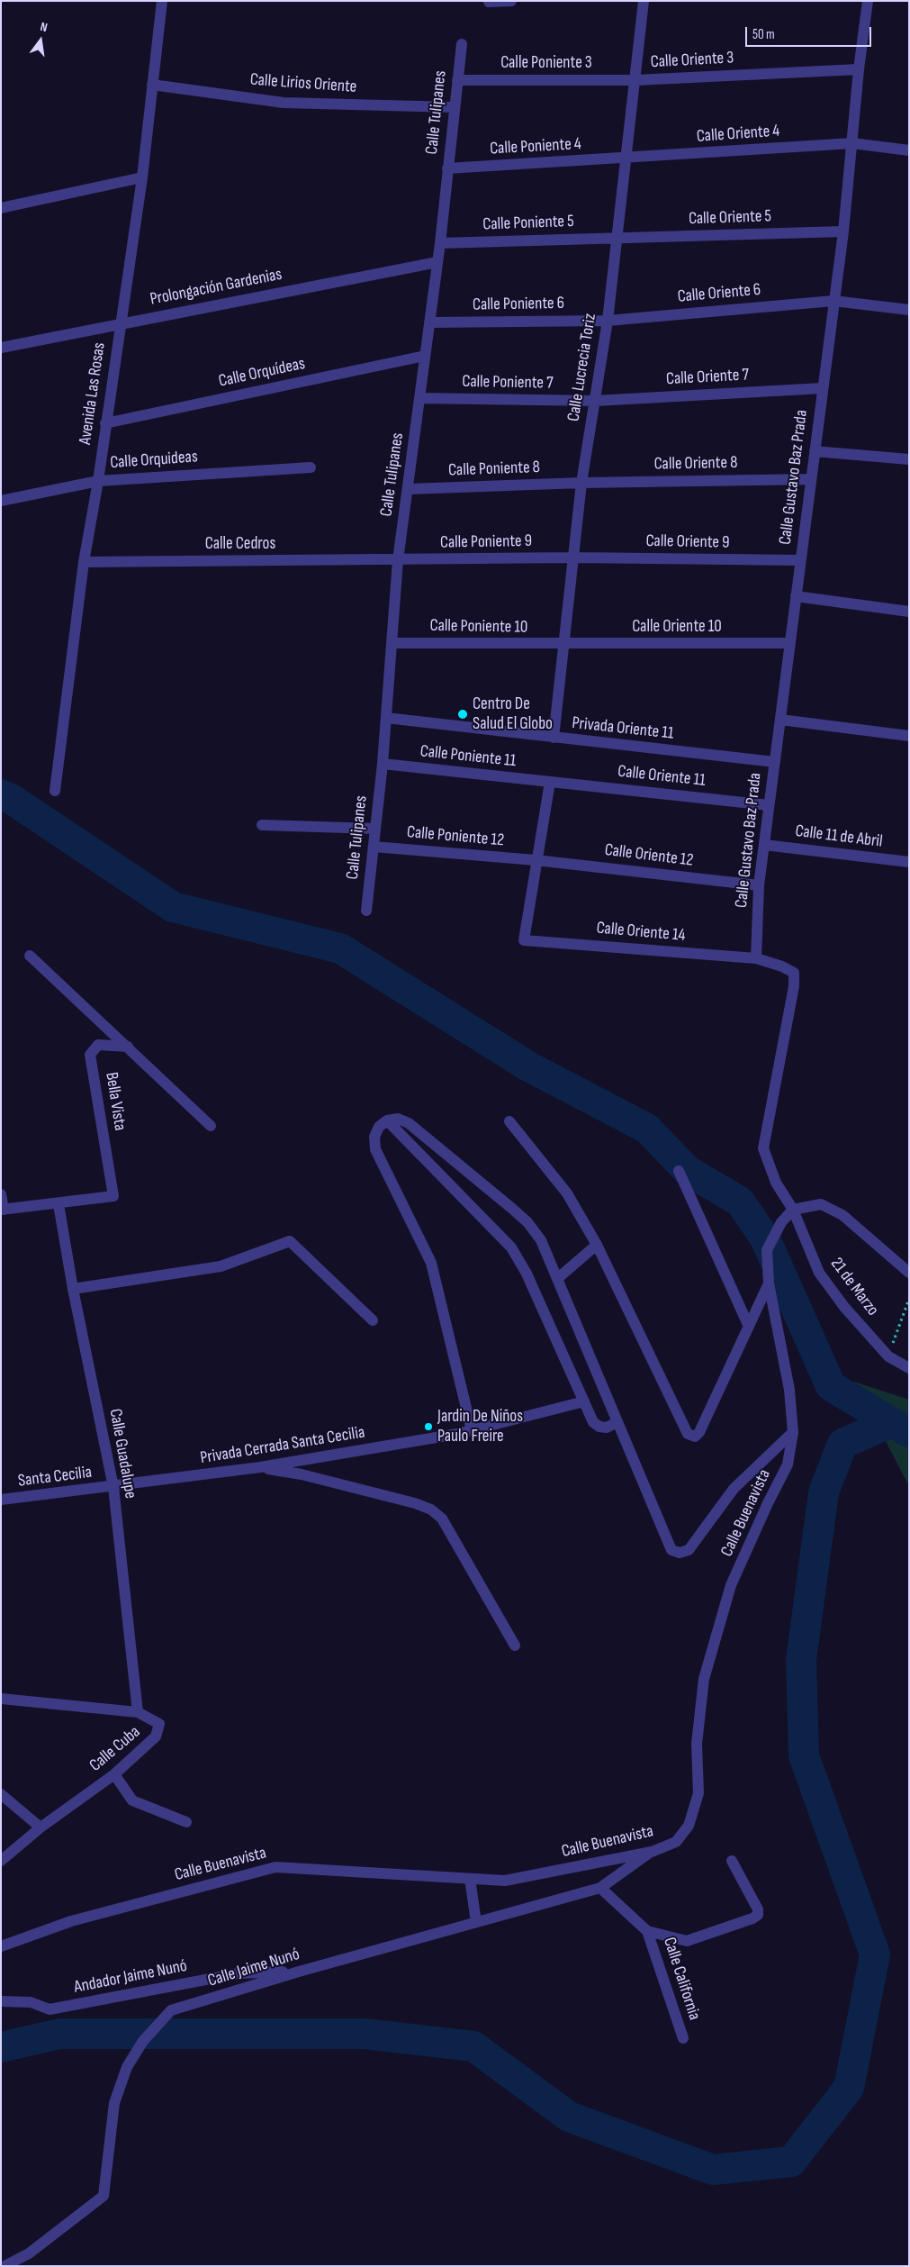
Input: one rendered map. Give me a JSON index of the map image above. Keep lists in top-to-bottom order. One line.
{"streets":{"street":["Calle Oriente 3","Calle Poniente 3","Calle Lirios Oriente","Calle Tulipanes","Calle Oriente 4","Calle Poniente 4","Calle Oriente 5","Calle Poniente 5","Prolongación Gardenias","Calle Oriente 6","Calle Poniente 6","Calle Lucrecia Toriz","Calle Orquídeas","Calle Oriente 7","Calle Poniente 7","Avenida Las Rosas","Calle Orquideas","Calle Oriente 8","Calle Poniente 8","Calle Gustavo Baz Prada","Calle Poniente 9","Calle Oriente 9","Calle Cedros","Calle Poniente 10","Calle Oriente 10","Privada Oriente 11","Calle Poniente 11","Calle Oriente 11","Calle Poniente 12","Calle 11 de Abril","Calle Oriente 12","Calle Oriente 14","Bella Vista","21 de Marzo","Privada Cerrada Santa Cecilia","Calle Guadalupe","Santa Cecilia","Calle Buenavista","Calle Cuba","Calle Jaime Nunó","Andador Jaime Nunó","Calle California"]},"crossings":[["Calle Oriente 3","Calle Poniente 3"],["Calle Oriente 3","Calle Lucrecia Toriz"],["Calle Oriente 3","Calle Gustavo Baz Prada"],["Calle Poniente 3","Calle Tulipanes"],["Calle Poniente 3","Calle Lucrecia Toriz"],["Calle Lirios Oriente","Calle Tulipanes"],["Calle Lirios Oriente","Avenida Las Rosas"],["Calle Tulipanes","Calle Poniente 4"],["Calle Tulipanes","Calle Poniente 5"],["Calle Tulipanes","Prolongación Gardenias"],["Calle Tulipanes","Calle Poniente 6"],["Calle Tulipanes","Calle Orquídeas"],["Calle Tulipanes","Calle Poniente 7"],["Calle Tulipanes","Calle Poniente 8"],["Calle Tulipanes","Calle Poniente 9"],["Calle Tulipanes","Calle Cedros"],["Calle Tulipanes","Calle Poniente 10"],["Calle Tulipanes","Privada Oriente 11"],["Calle Tulipanes","Calle Poniente 11"],["Calle Tulipanes","Calle Poniente 12"],["Calle Oriente 4","Calle Poniente 4"],["Calle Oriente 4","Calle Lucrecia Toriz"],["Calle Oriente 4","Calle Gustavo Baz Prada"],["Calle Poniente 4","Calle Lucrecia Toriz"],["Calle Oriente 5","Calle Poniente 5"],["Calle Oriente 5","Calle Lucrecia Toriz"],["Calle Oriente 5","Calle Gustavo Baz Prada"],["Calle Poniente 5","Calle Lucrecia Toriz"],["Prolongación Gardenias","Avenida Las Rosas"],["Calle Oriente 6","Calle Poniente 6"],["Calle Oriente 6","Calle Lucrecia Toriz"],["Calle Oriente 6","Calle Gustavo Baz Prada"],["Calle Poniente 6","Calle Lucrecia Toriz"],["Calle Lucrecia Toriz","Calle Oriente 7"],["Calle Lucrecia Toriz","Calle Poniente 7"],["Calle Lucrecia Toriz","Calle Oriente 8"],["Calle Lucrecia Toriz","Calle Poniente 8"],["Calle Lucrecia Toriz","Calle Poniente 9"],["Calle Lucrecia Toriz","Calle Oriente 9"],["Calle Lucrecia Toriz","Calle Poniente 10"],["Calle Lucrecia Toriz","Calle Oriente 10"],["Calle Lucrecia Toriz","Privada Oriente 11"],["Calle Orquídeas","Avenida Las Rosas"],["Calle Oriente 7","Calle Poniente 7"],["Calle Oriente 7","Calle Gustavo Baz Prada"],["Avenida Las Rosas","Calle Orquideas"],["Avenida Las Rosas","Calle Cedros"],["Calle Oriente 8","Calle Poniente 8"],["Calle Oriente 8","Calle Gustavo Baz Prada"],["Calle Gustavo Baz Prada","Calle Oriente 9"],["Calle Gustavo Baz Prada","Calle Oriente 10"],["Calle Gustavo Baz Prada","Privada Oriente 11"],["Calle Gustavo Baz Prada","Calle Oriente 11"],["Calle Gustavo Baz Prada","Calle 11 de Abril"],["Calle Gustavo Baz Prada","Calle Oriente 12"],["Calle Gustavo Baz Prada","Calle Oriente 14"],["Calle Poniente 9","Calle Oriente 9"],["Calle Poniente 9","Calle Cedros"],["Calle Poniente 10","Calle Oriente 10"],["Calle Poniente 11","Calle Oriente 11"],["Calle Poniente 12","Calle Oriente 12"],["Calle Poniente 12","Calle Oriente 14"],["Calle Oriente 12","Calle Oriente 14"],["Calle Oriente 14","21 de Marzo"],["Calle Oriente 14","Calle Buenavista"],["Bella Vista","Calle Guadalupe"],["21 de Marzo","Calle Buenavista"],["Privada Cerrada Santa Cecilia","Calle Guadalupe"],["Privada Cerrada Santa Cecilia","Santa Cecilia"],["Calle Guadalupe","Santa Cecilia"],["Calle Guadalupe","Calle Cuba"],["Calle Buenavista","Calle Jaime Nunó"],["Calle Jaime Nunó","Andador Jaime Nunó"],["Calle Jaime Nunó","Calle California"]],"places":["Centro De Salud El Globo","Jardin De Niños Paulo Freire"],"scale_bar":"50 m","north":"top"}
